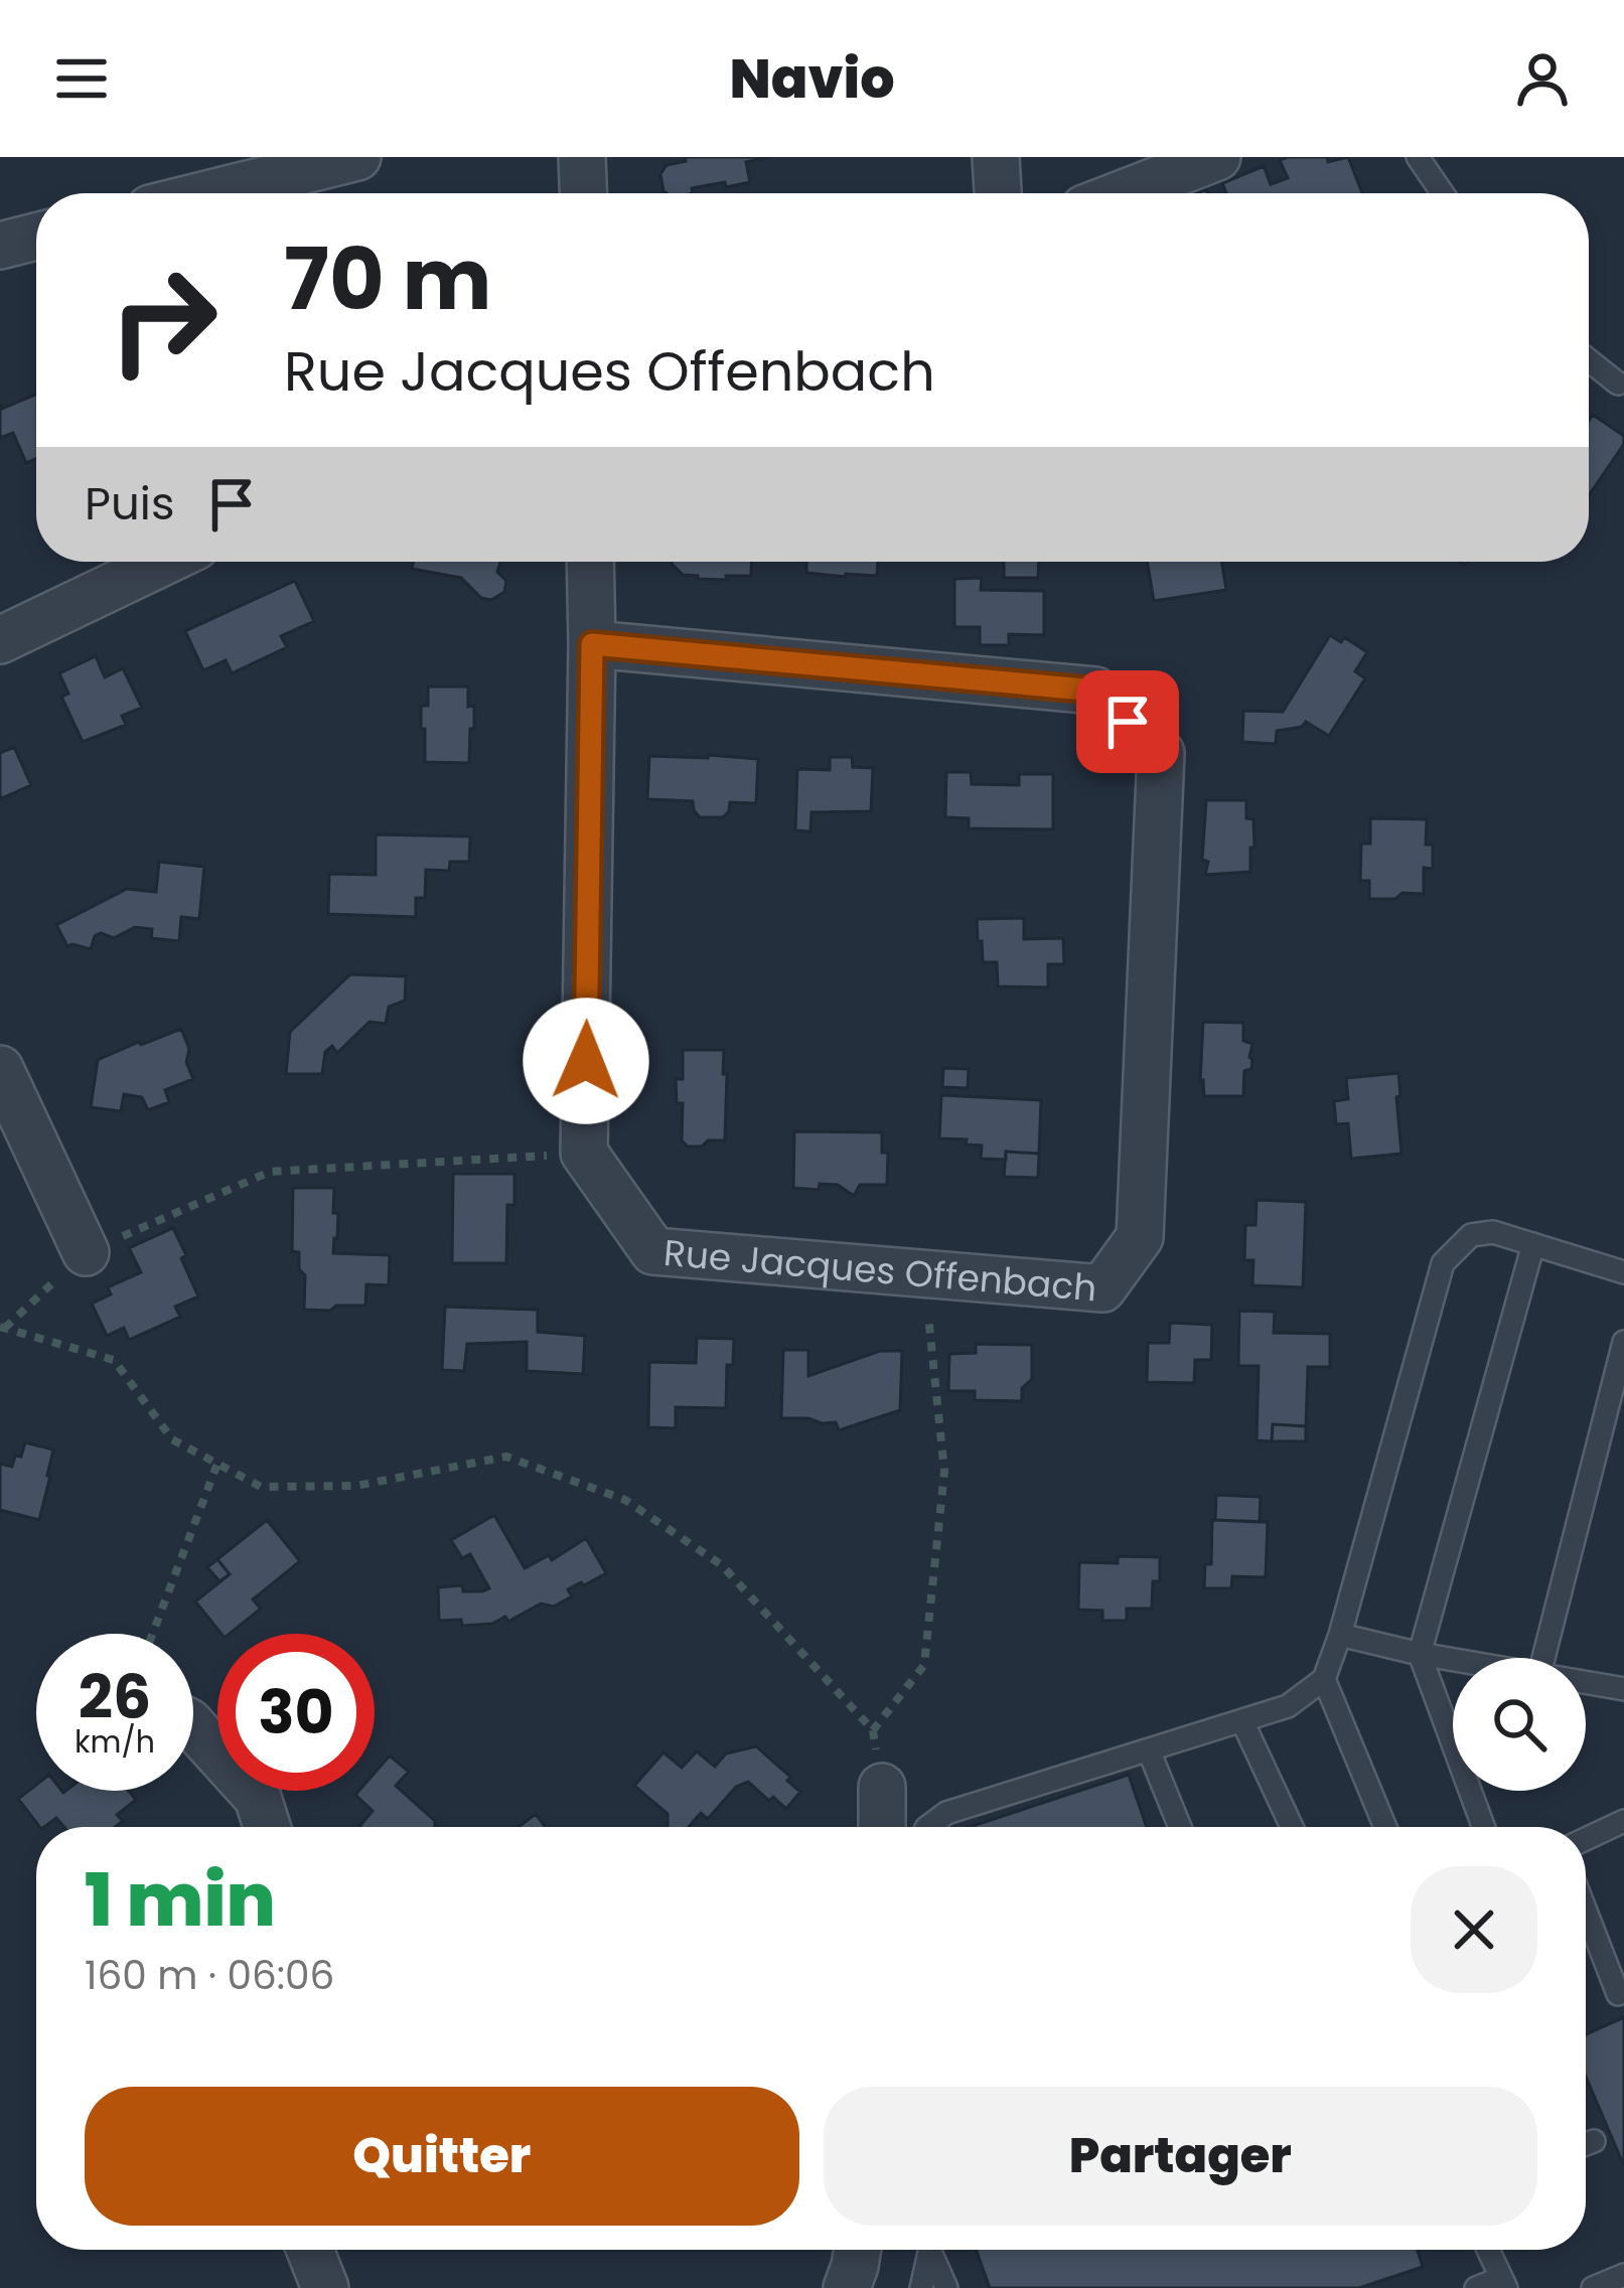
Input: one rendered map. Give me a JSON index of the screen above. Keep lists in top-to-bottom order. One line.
{"streets":{"street":["Rue Jacques Offenbach"]},"page":{"header":"Navio","turn":["70 m","Rue Jacques Offenbach"],"then":"Puis","speed":"26 km/h","limit":"30","heading":["1 min","160 m · 06:06"],"buttons":["Quitter","Partager"]}}
